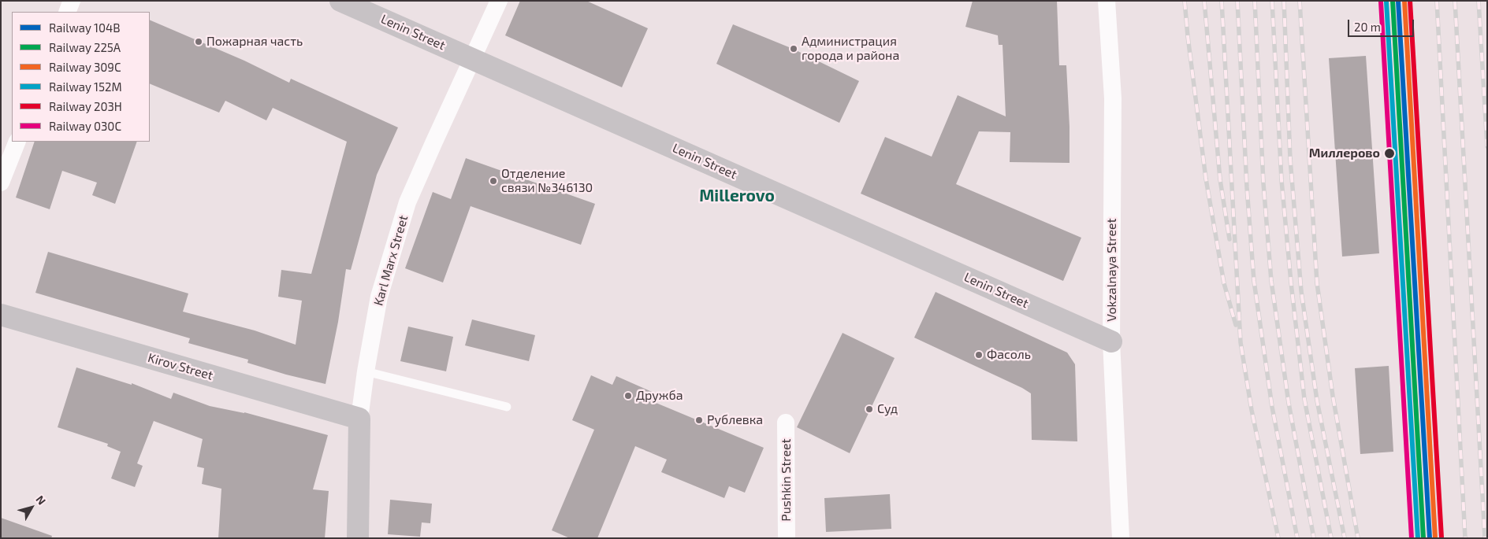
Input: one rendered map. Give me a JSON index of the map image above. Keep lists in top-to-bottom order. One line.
{"streets":{"street":["Lenin Street","Karl Marx Street","Vokzalnaya Street","Kirov Street","Pushkin Street"]},"crossings":[["Lenin Street","Karl Marx Street"],["Lenin Street","Vokzalnaya Street"],["Karl Marx Street","Kirov Street"]],"districts":["Millerovo"],"places":["Пожарная часть","Администрация города и района","Миллерово","Отделение связи №346130","Фасоль","Дружба","Суд","Рублевка"],"lines":["rail line 104В","rail line 225А","rail line 309С","rail line 203Н","rail line 152М","rail line 030C"],"legend":["Railway 104В","Railway 225А","Railway 309С","Railway 152М","Railway 203Н","Railway 030C"],"scale_bar":"20 m","north":"top right"}
